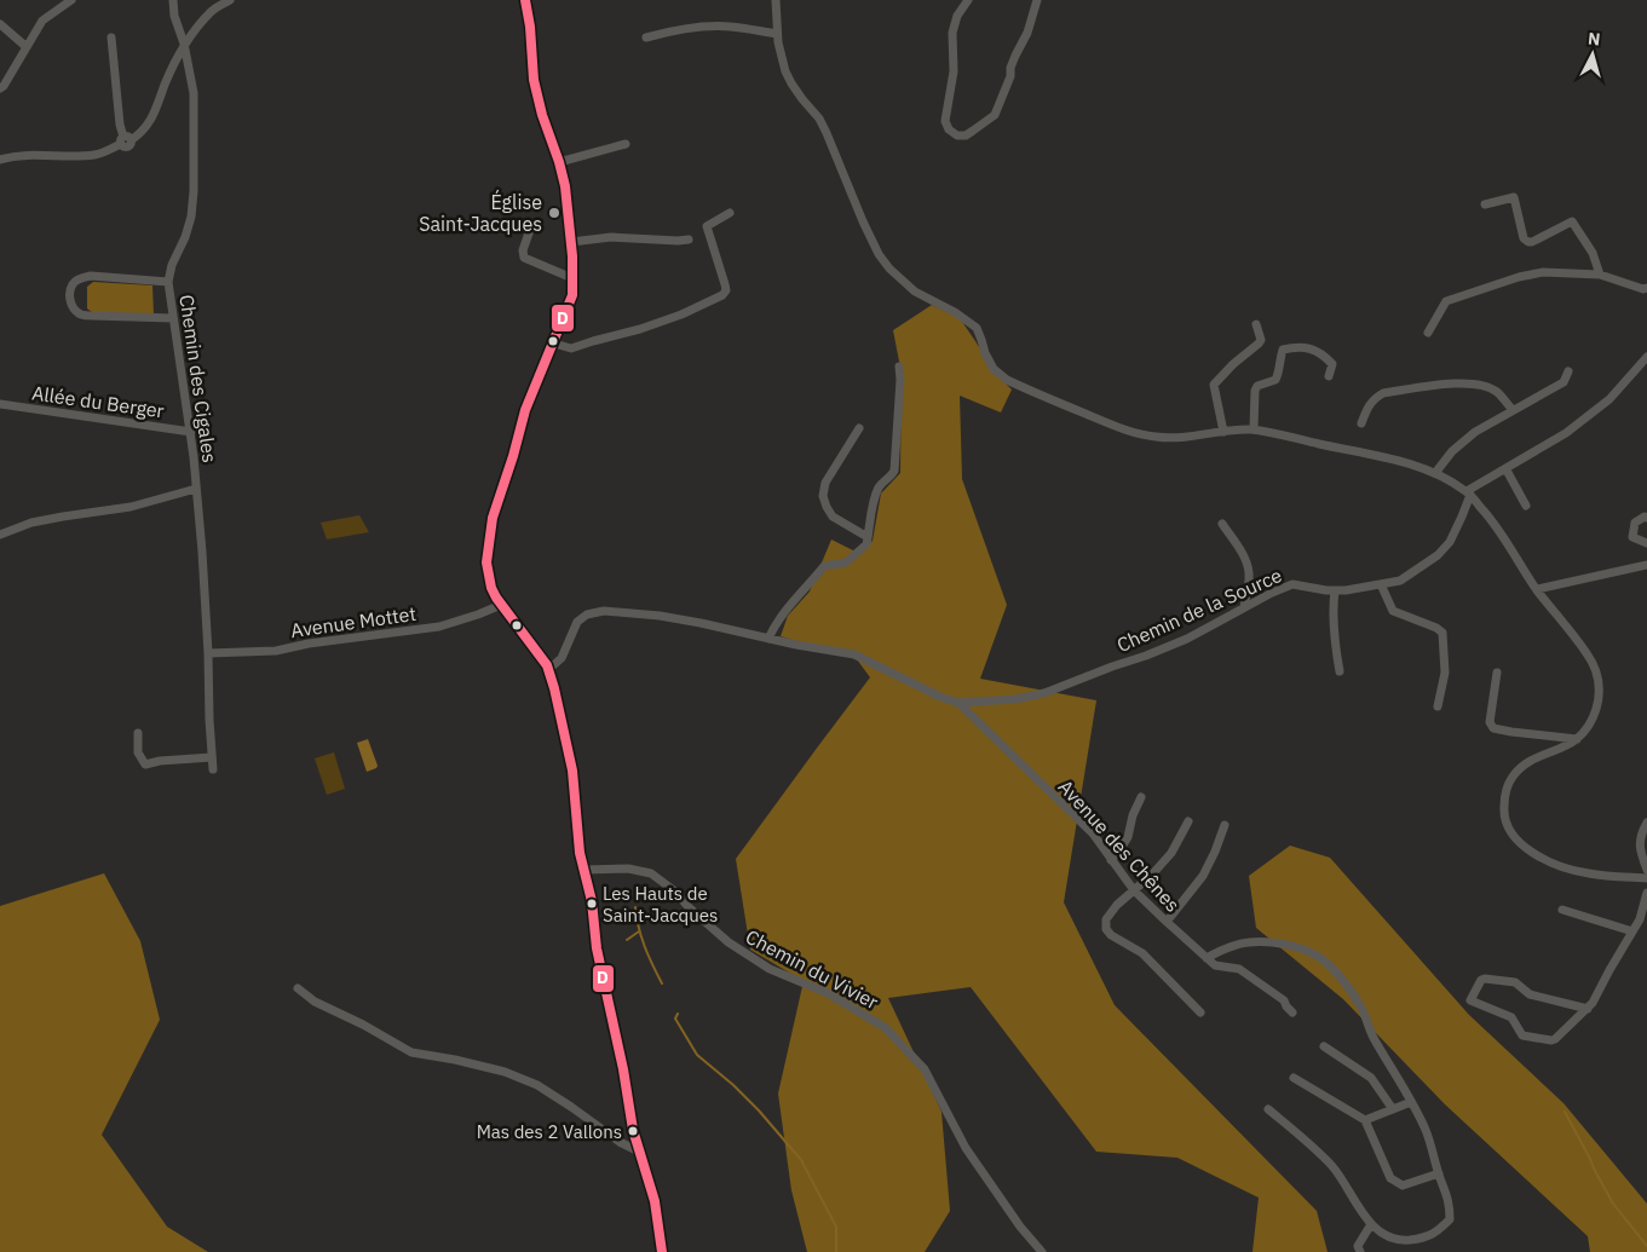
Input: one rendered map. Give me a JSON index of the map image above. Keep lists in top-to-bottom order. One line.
{"streets":{"street":["Chemin des Cigales","Allée du Berger","Chemin de la Source","Avenue Mottet","Avenue des Chênes","Chemin du Vivier"]},"crossings":[["Chemin des Cigales","Allée du Berger"],["Chemin des Cigales","Avenue Mottet"],["Chemin de la Source","Avenue des Chênes"]],"places":["Église Saint-Jacques","Les Hauts de Saint-Jacques","Mas des 2 Vallons"],"lines":["transit line D"],"north":"top"}
